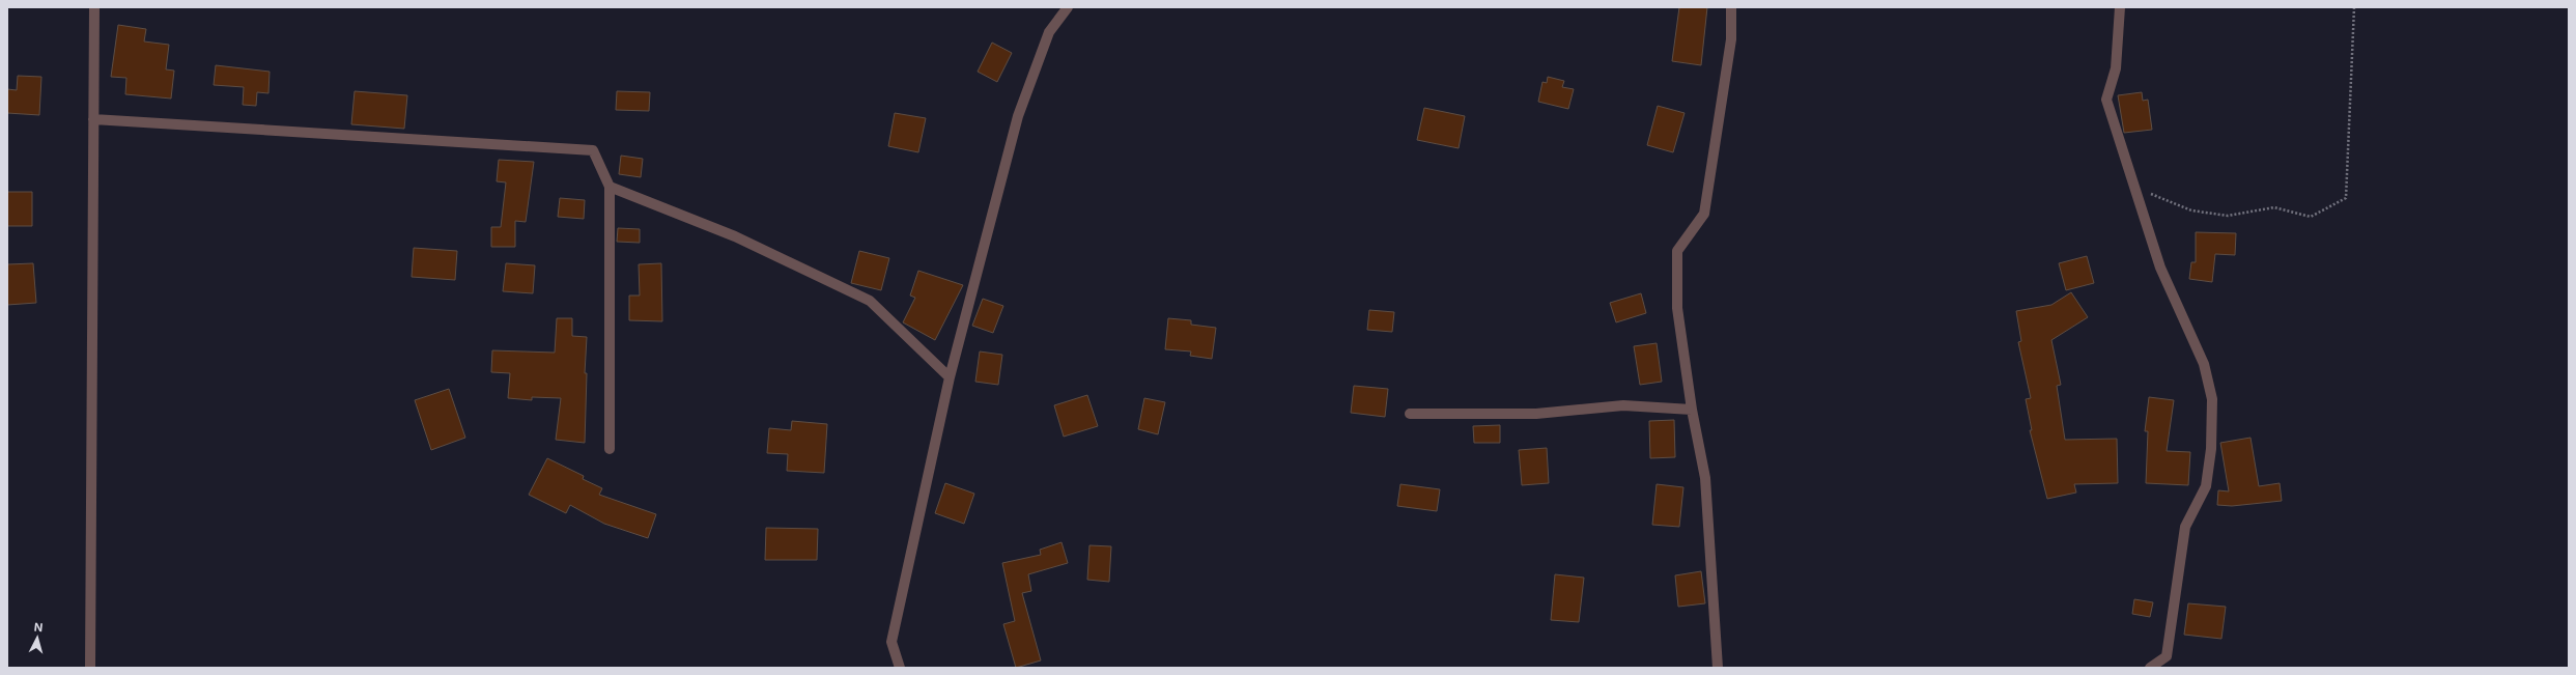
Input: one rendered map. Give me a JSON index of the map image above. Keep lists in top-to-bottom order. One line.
{"north":"top"}
